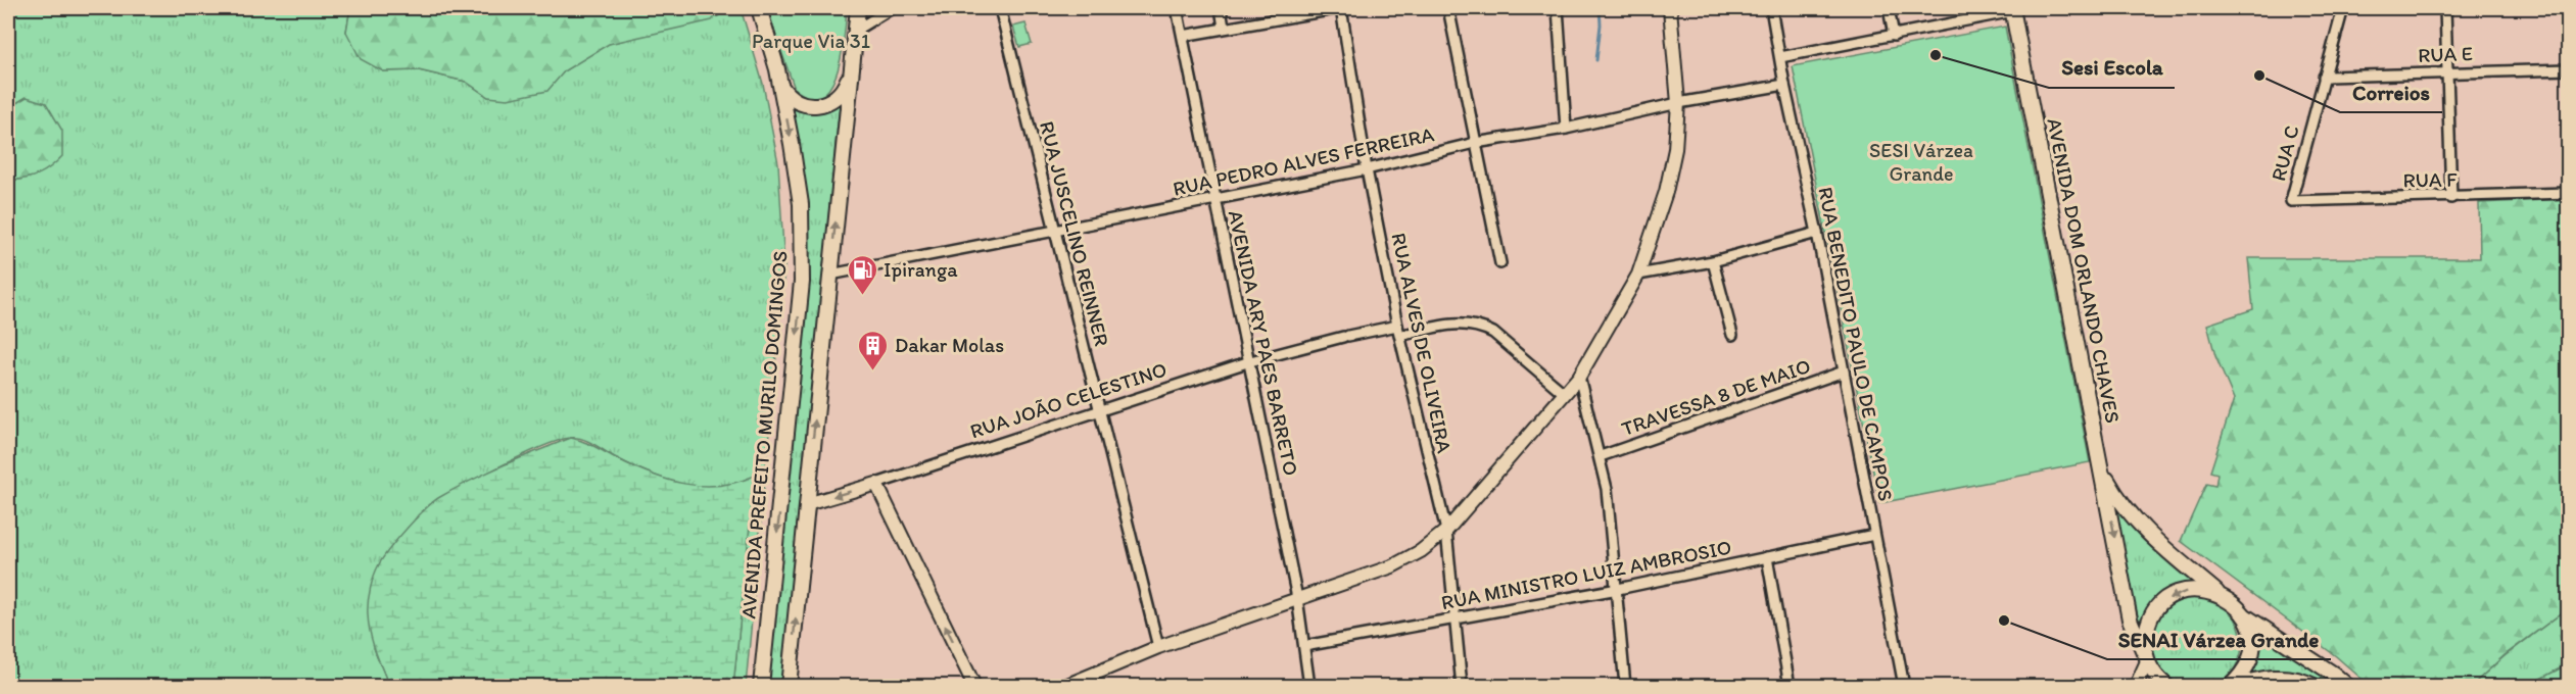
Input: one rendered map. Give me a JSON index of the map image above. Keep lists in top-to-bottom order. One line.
{"streets":{"main road":["AVENIDA DOM ORLANDO CHAVES","AVENIDA PREFEITO MURILO DOMINGOS"],"street":["RUA E","RUA C","RUA PEDRO ALVES FERREIRA","RUA F","RUA JUSCELINO REINNER","AVENIDA ARY PAES BARRETO","RUA ALVES DE OLIVEIRA","RUA BENEDITO PAULO DE CAMPOS","TRAVESSA 8 DE MAIO","RUA JOÃO CELESTINO","RUA MINISTRO LUIZ AMBROSIO"]},"crossings":[["RUA E","RUA C"],["RUA C","RUA F"],["RUA PEDRO ALVES FERREIRA","RUA JUSCELINO REINNER"],["RUA PEDRO ALVES FERREIRA","AVENIDA ARY PAES BARRETO"],["RUA PEDRO ALVES FERREIRA","RUA ALVES DE OLIVEIRA"],["RUA PEDRO ALVES FERREIRA","RUA BENEDITO PAULO DE CAMPOS"],["RUA JUSCELINO REINNER","RUA JOÃO CELESTINO"],["AVENIDA ARY PAES BARRETO","RUA JOÃO CELESTINO"],["AVENIDA ARY PAES BARRETO","RUA MINISTRO LUIZ AMBROSIO"],["RUA ALVES DE OLIVEIRA","RUA JOÃO CELESTINO"],["RUA ALVES DE OLIVEIRA","RUA MINISTRO LUIZ AMBROSIO"],["RUA BENEDITO PAULO DE CAMPOS","TRAVESSA 8 DE MAIO"],["RUA BENEDITO PAULO DE CAMPOS","RUA MINISTRO LUIZ AMBROSIO"]],"parks":["Parque Via 31","SESI Várzea Grande"],"places":{"other":["Sesi Escola","Correios","SENAI Várzea Grande"],"fuel station":["Ipiranga"],"building":["Dakar Molas"]}}
